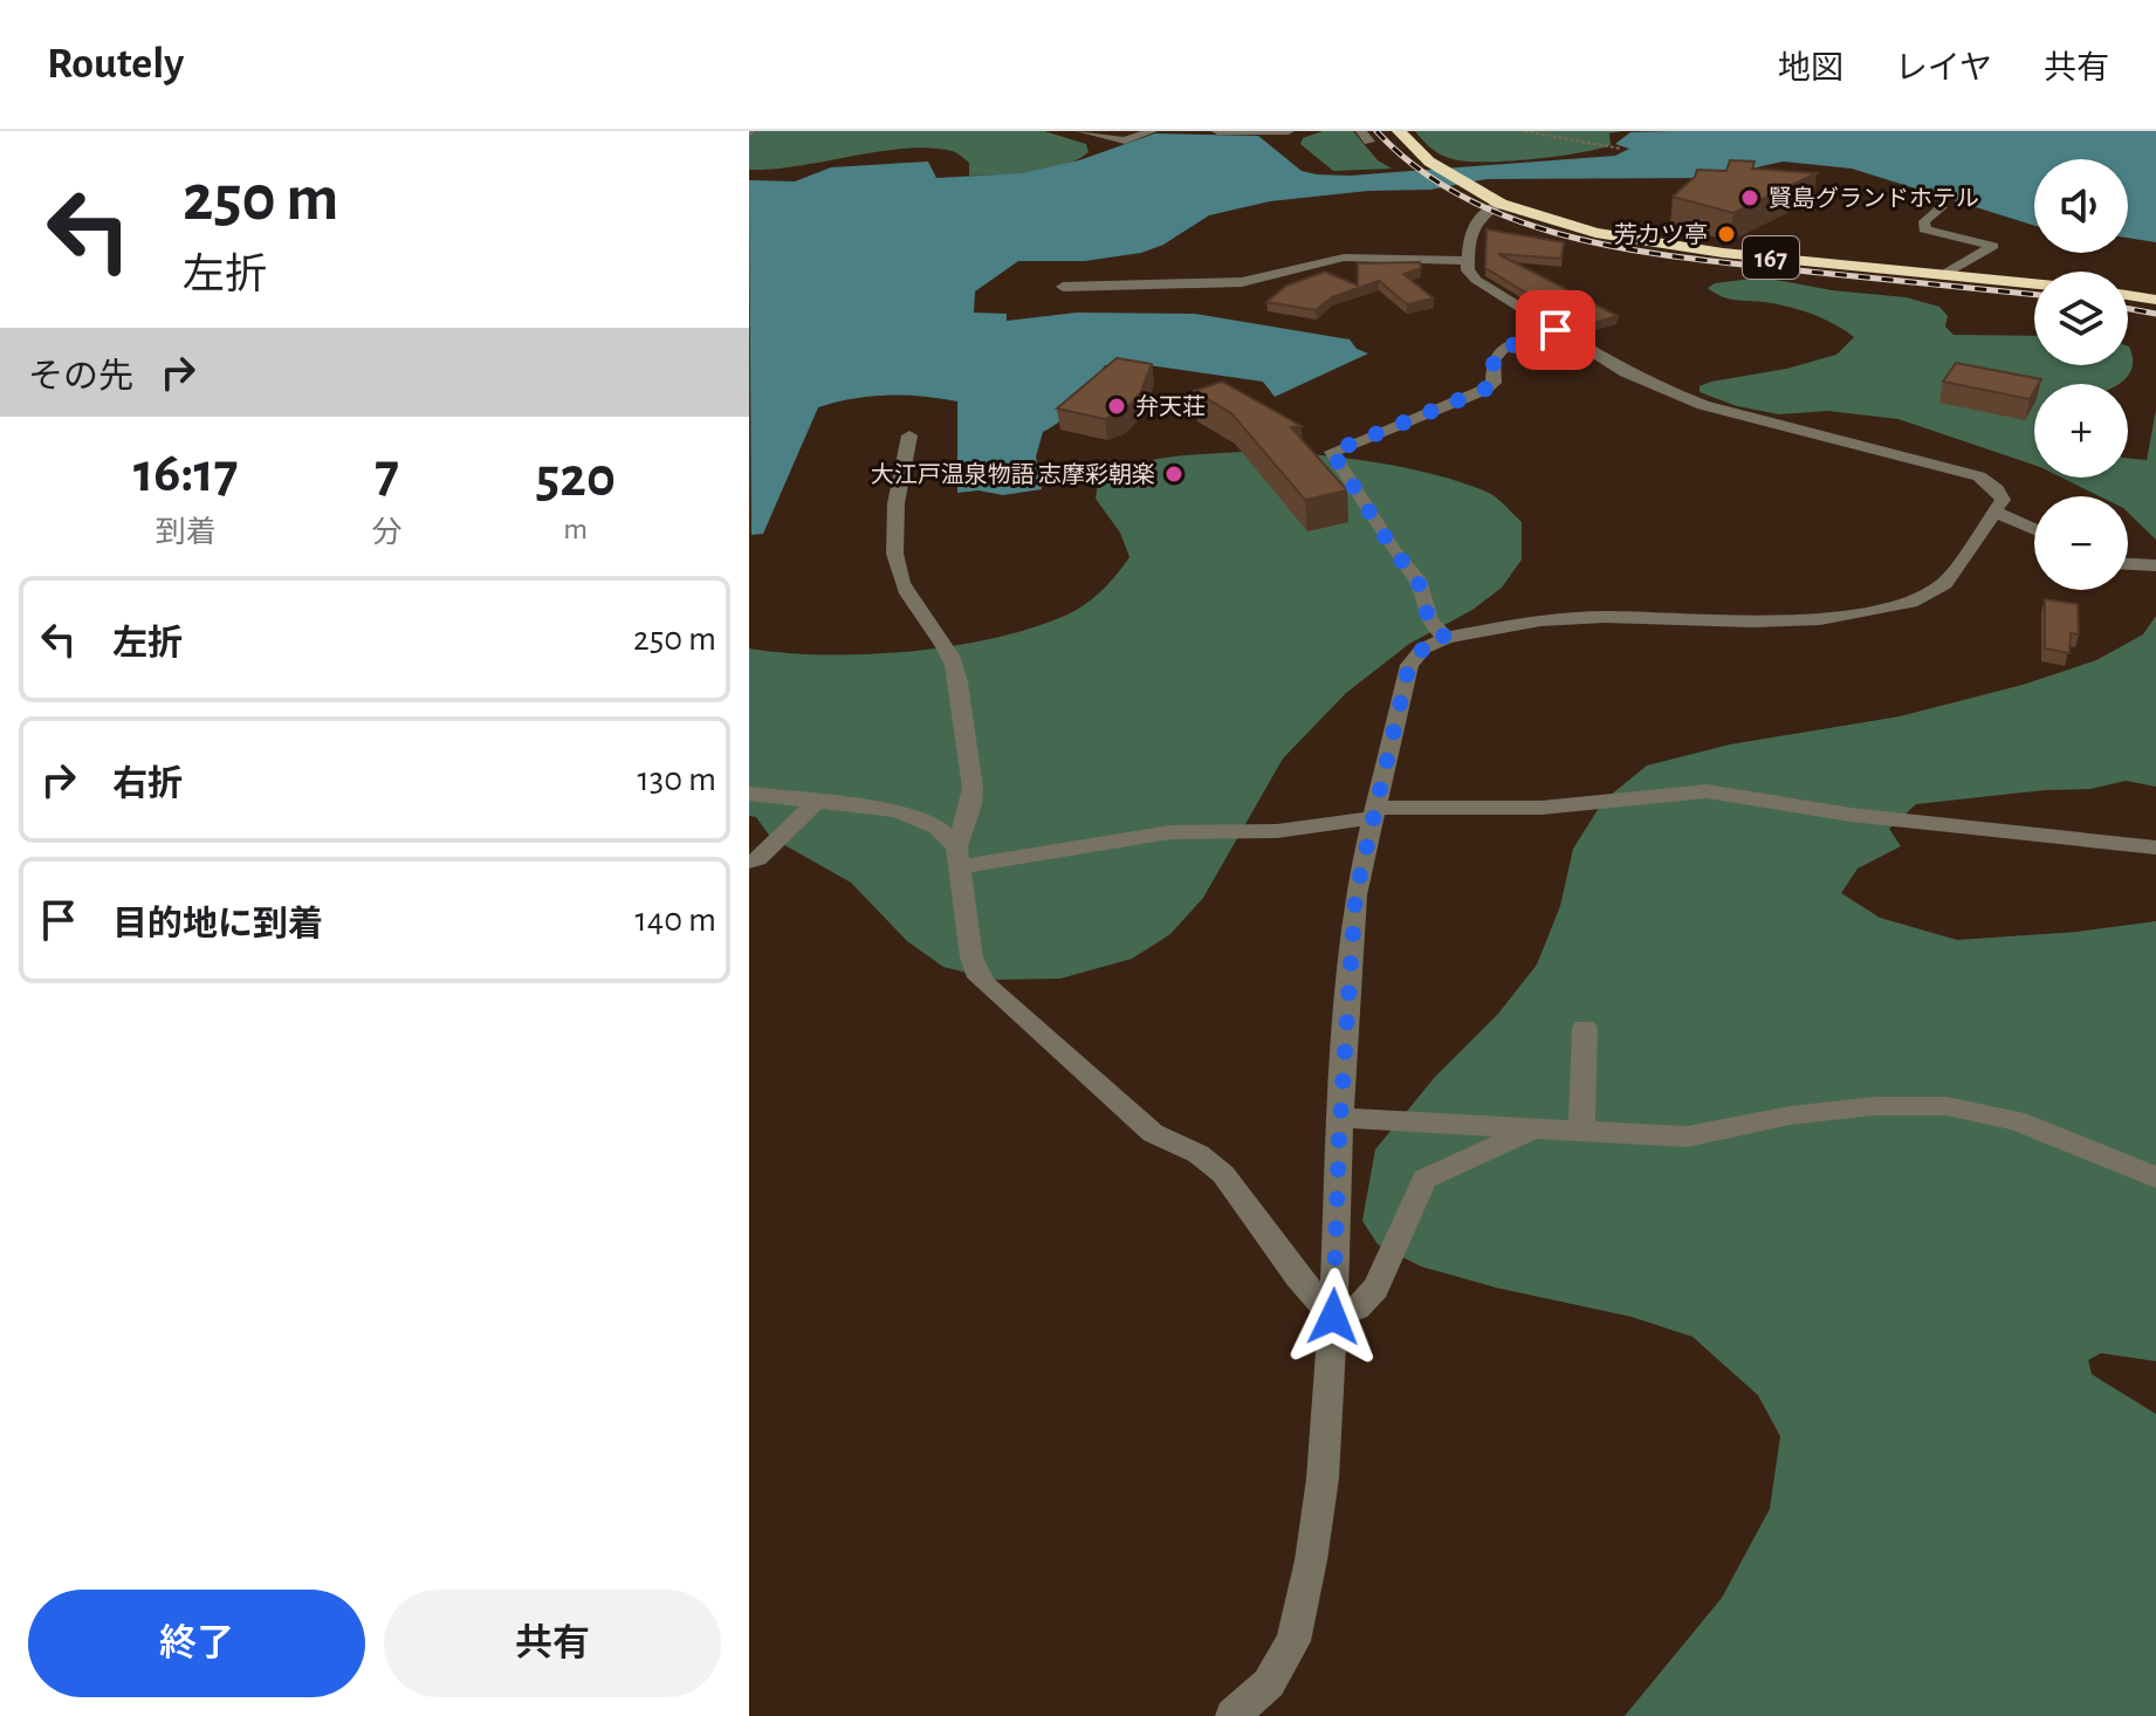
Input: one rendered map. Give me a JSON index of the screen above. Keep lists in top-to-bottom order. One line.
{"streets":{"highway":["167"]},"places":["賢島グランドホテル","芳カツ亭","弁天荘","大江戸温泉物語 志摩彩朝楽"],"page":{"header":"Routely","nav":["地図","レイヤ","共有"],"turn":["250 m","左折"],"map_buttons":["+","−"],"then":"その先","eta":["16:17","到着","7","分","520","m"],"list":[{"name":"左折","value":"250 m"},{"name":"右折","value":"130 m"},{"name":"目的地に到着","value":"140 m"}],"buttons":["終了","共有"]}}
